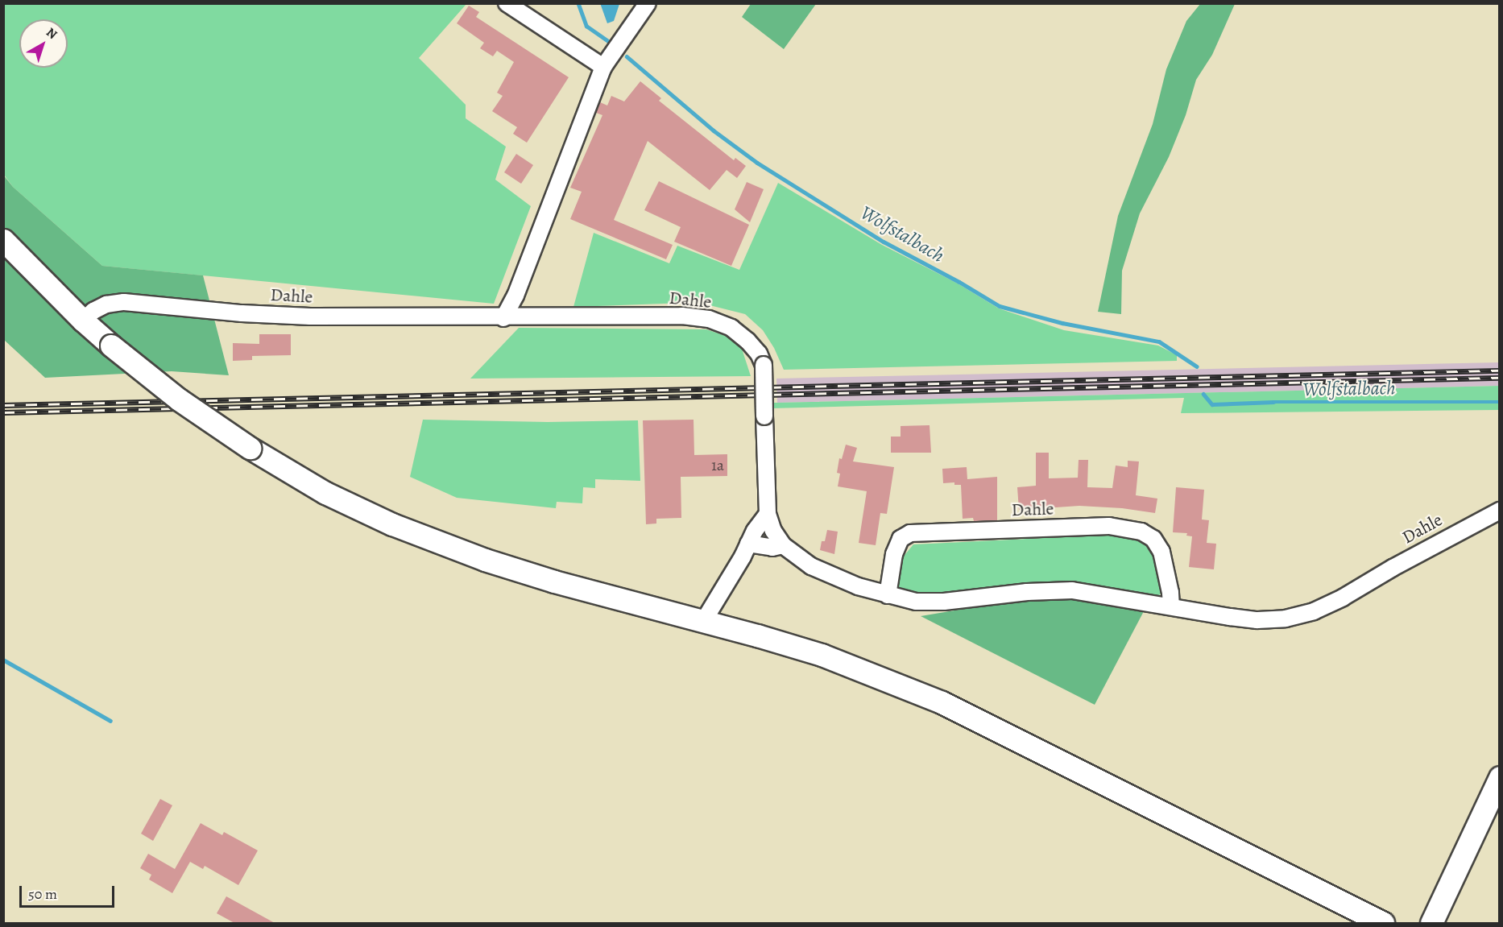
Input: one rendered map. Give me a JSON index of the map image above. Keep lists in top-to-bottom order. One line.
{"streets":{"street":["Dahle"]},"water":["Wolfstalbach"],"house_numbers":["1a"],"scale_bar":"50 m","north":"top right"}
